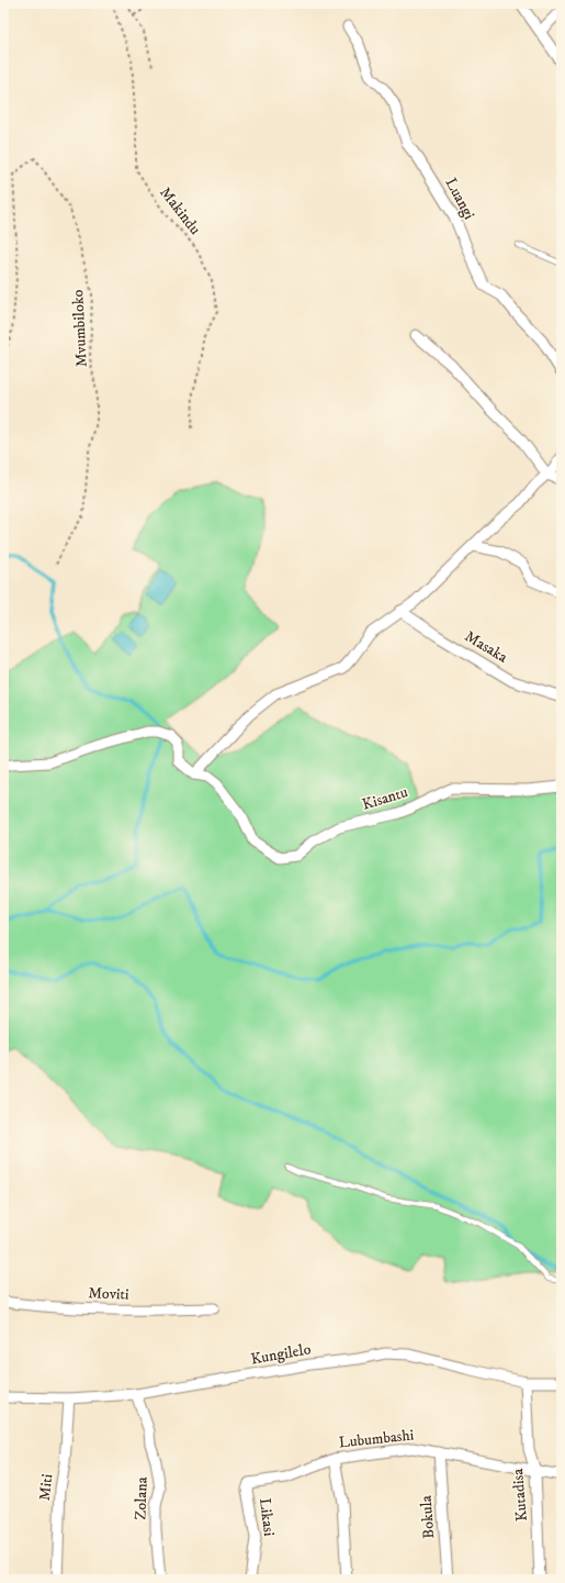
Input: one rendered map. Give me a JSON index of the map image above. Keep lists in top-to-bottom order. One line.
{"streets":{"street":["Luangi","Masaka","Kisantu","Moviti","Kungilelo","Lubumbashi","Miti","Kutadisa","Zolana","Likasi","Bokula"],"path":["Makindu","Mvumbiloko"]},"crossings":[["Kungilelo","Miti"],["Kungilelo","Kutadisa"],["Kungilelo","Zolana"],["Lubumbashi","Kutadisa"],["Lubumbashi","Likasi"],["Lubumbashi","Bokula"]]}
